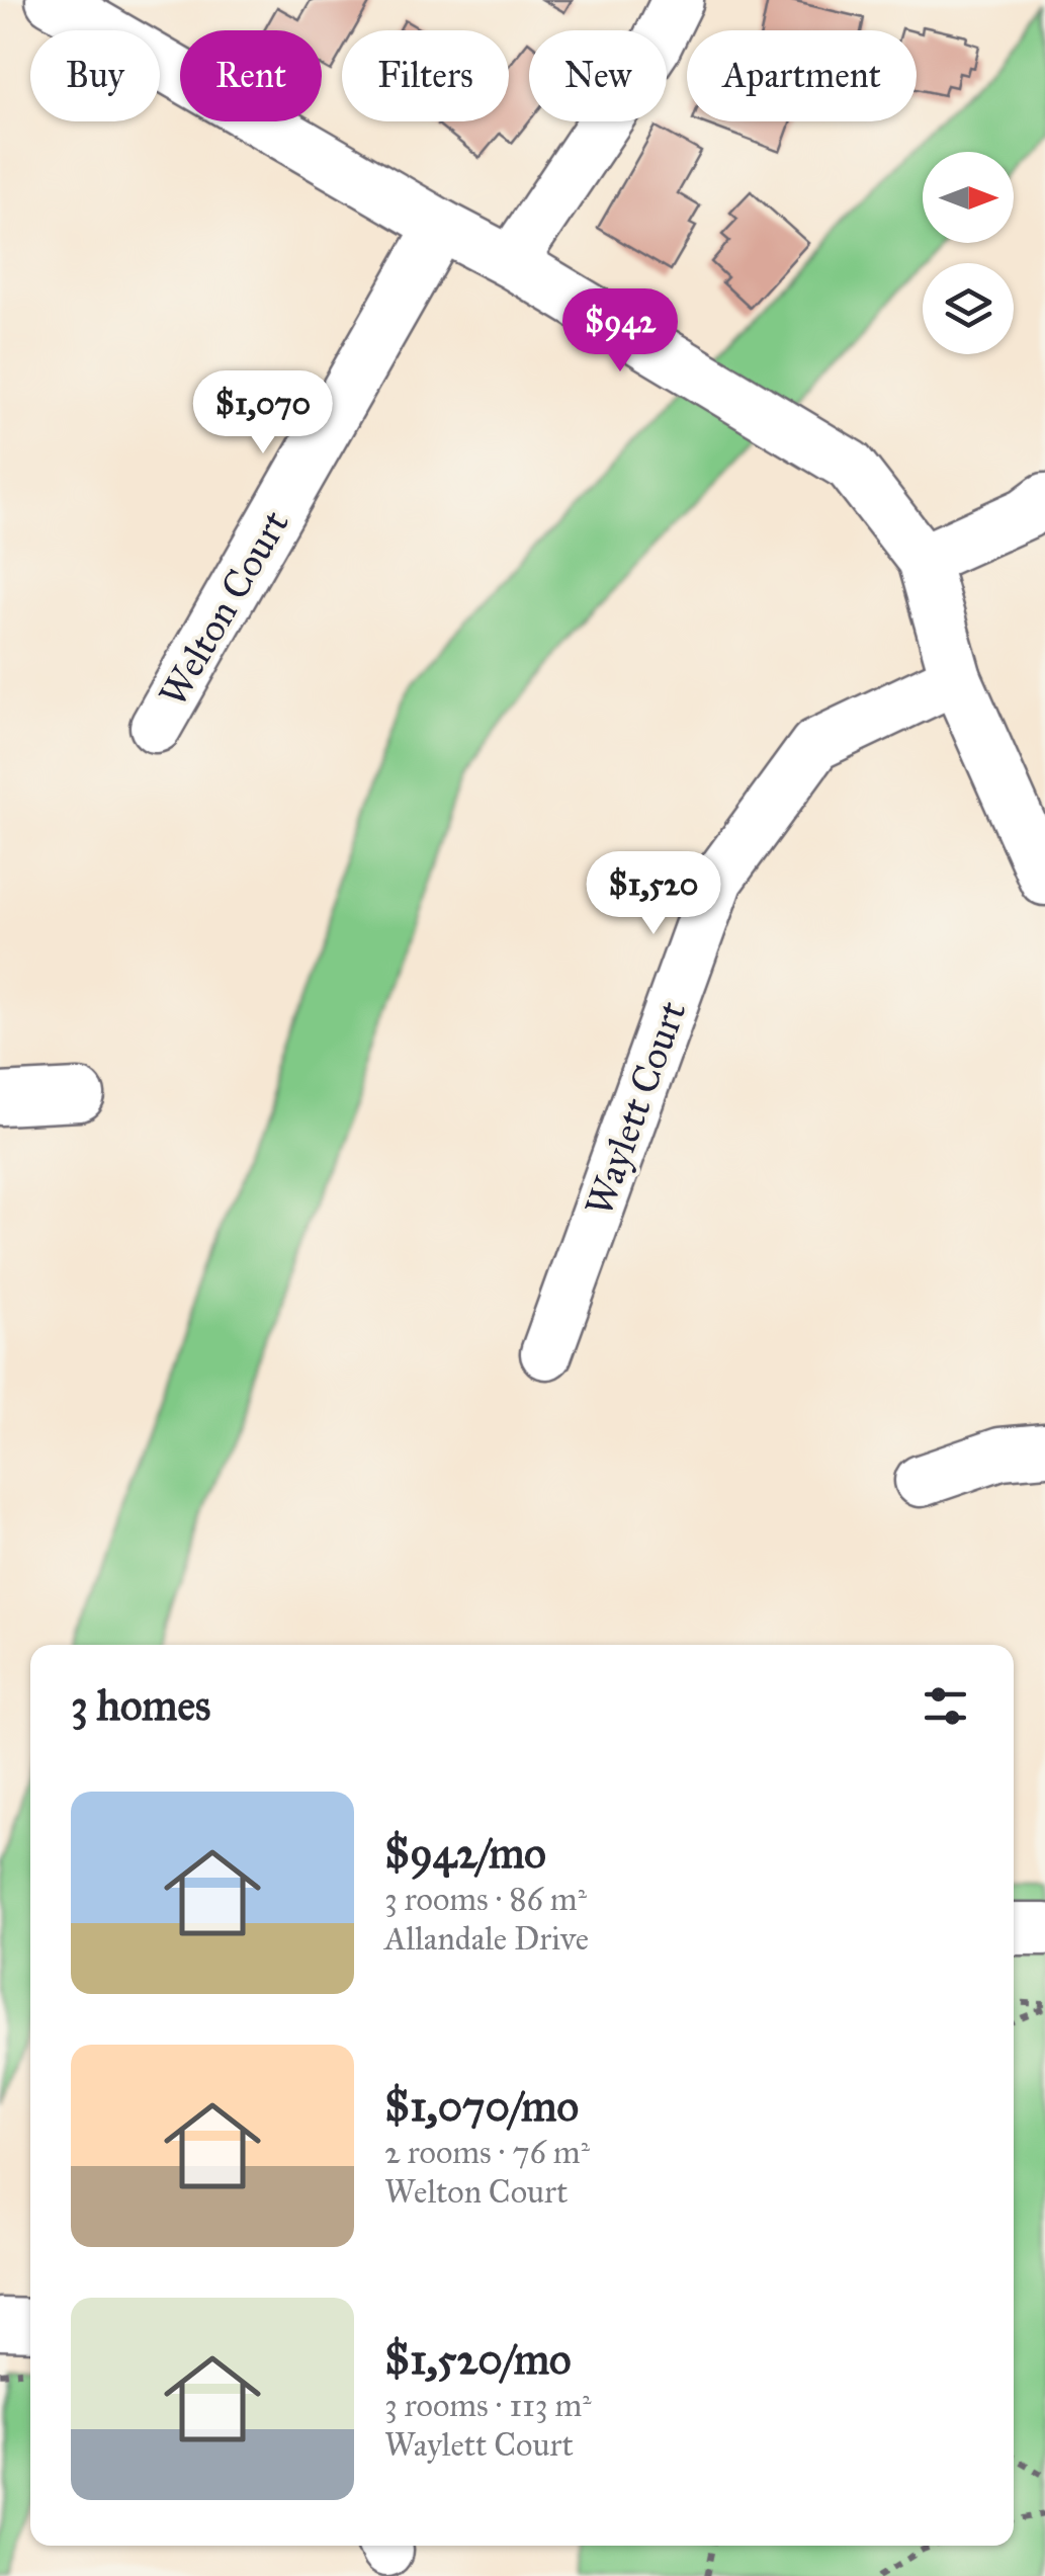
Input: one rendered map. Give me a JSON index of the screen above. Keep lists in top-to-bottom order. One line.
{"streets":{"street":["Welton Court","Waylett Court"]},"north":"right","page":{"chip":["Buy","Rent","Filters","New","Apartment"],"price":["$942","$1,070","$1,520"],"heading":"3 homes","list":[{"name":"$942/mo","note":"3 rooms · 86 m² · Allandale Drive"},{"name":"$1,070/mo","note":"2 rooms · 76 m² · Welton Court"},{"name":"$1,520/mo","note":"3 rooms · 113 m² · Waylett Court"}]}}
